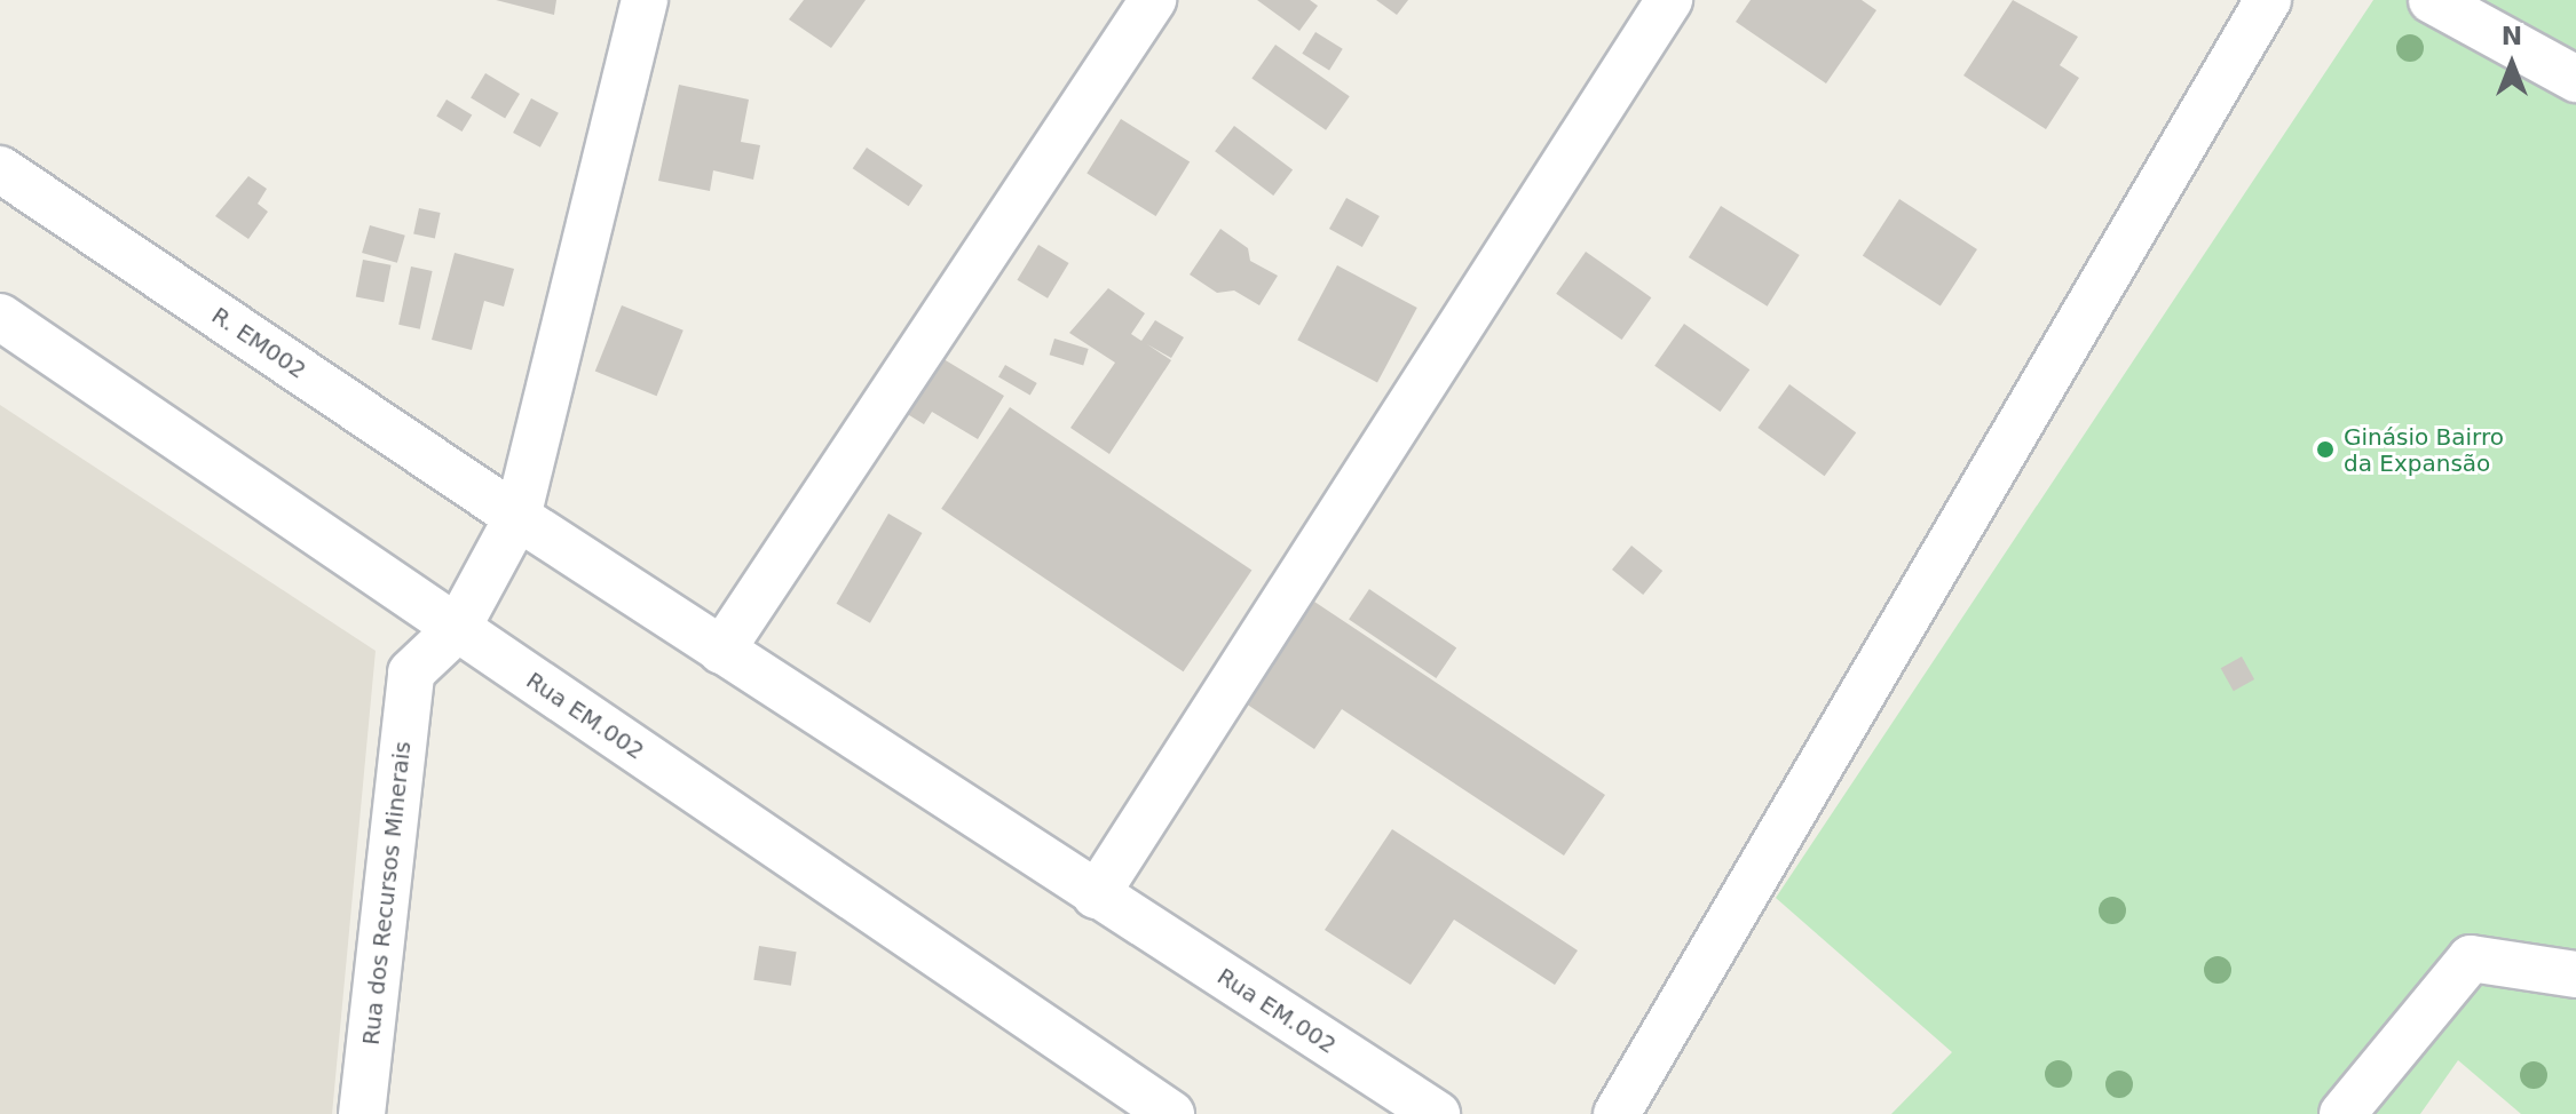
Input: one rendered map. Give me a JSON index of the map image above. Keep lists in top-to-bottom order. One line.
{"streets":{"street":["R. EM002","Rua EM.002","Rua dos Recursos Minerais"]},"crossings":[["R. EM002","Rua EM.002"],["Rua EM.002","Rua dos Recursos Minerais"]],"places":["Ginásio Bairro da Expansão"],"north":"top"}
